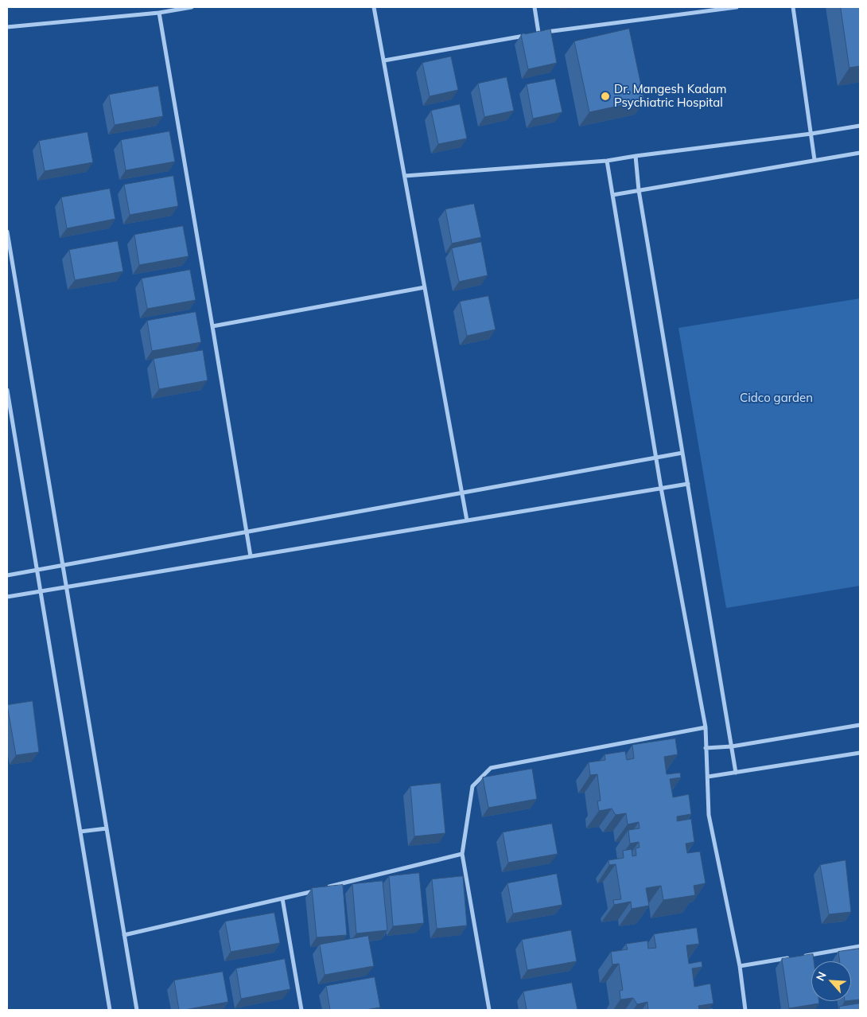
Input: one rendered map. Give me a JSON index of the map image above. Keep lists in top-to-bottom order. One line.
{"parks":["Cidco garden"],"places":["Dr. Mangesh Kadam Psychiatric Hospital"],"north":"top left"}
